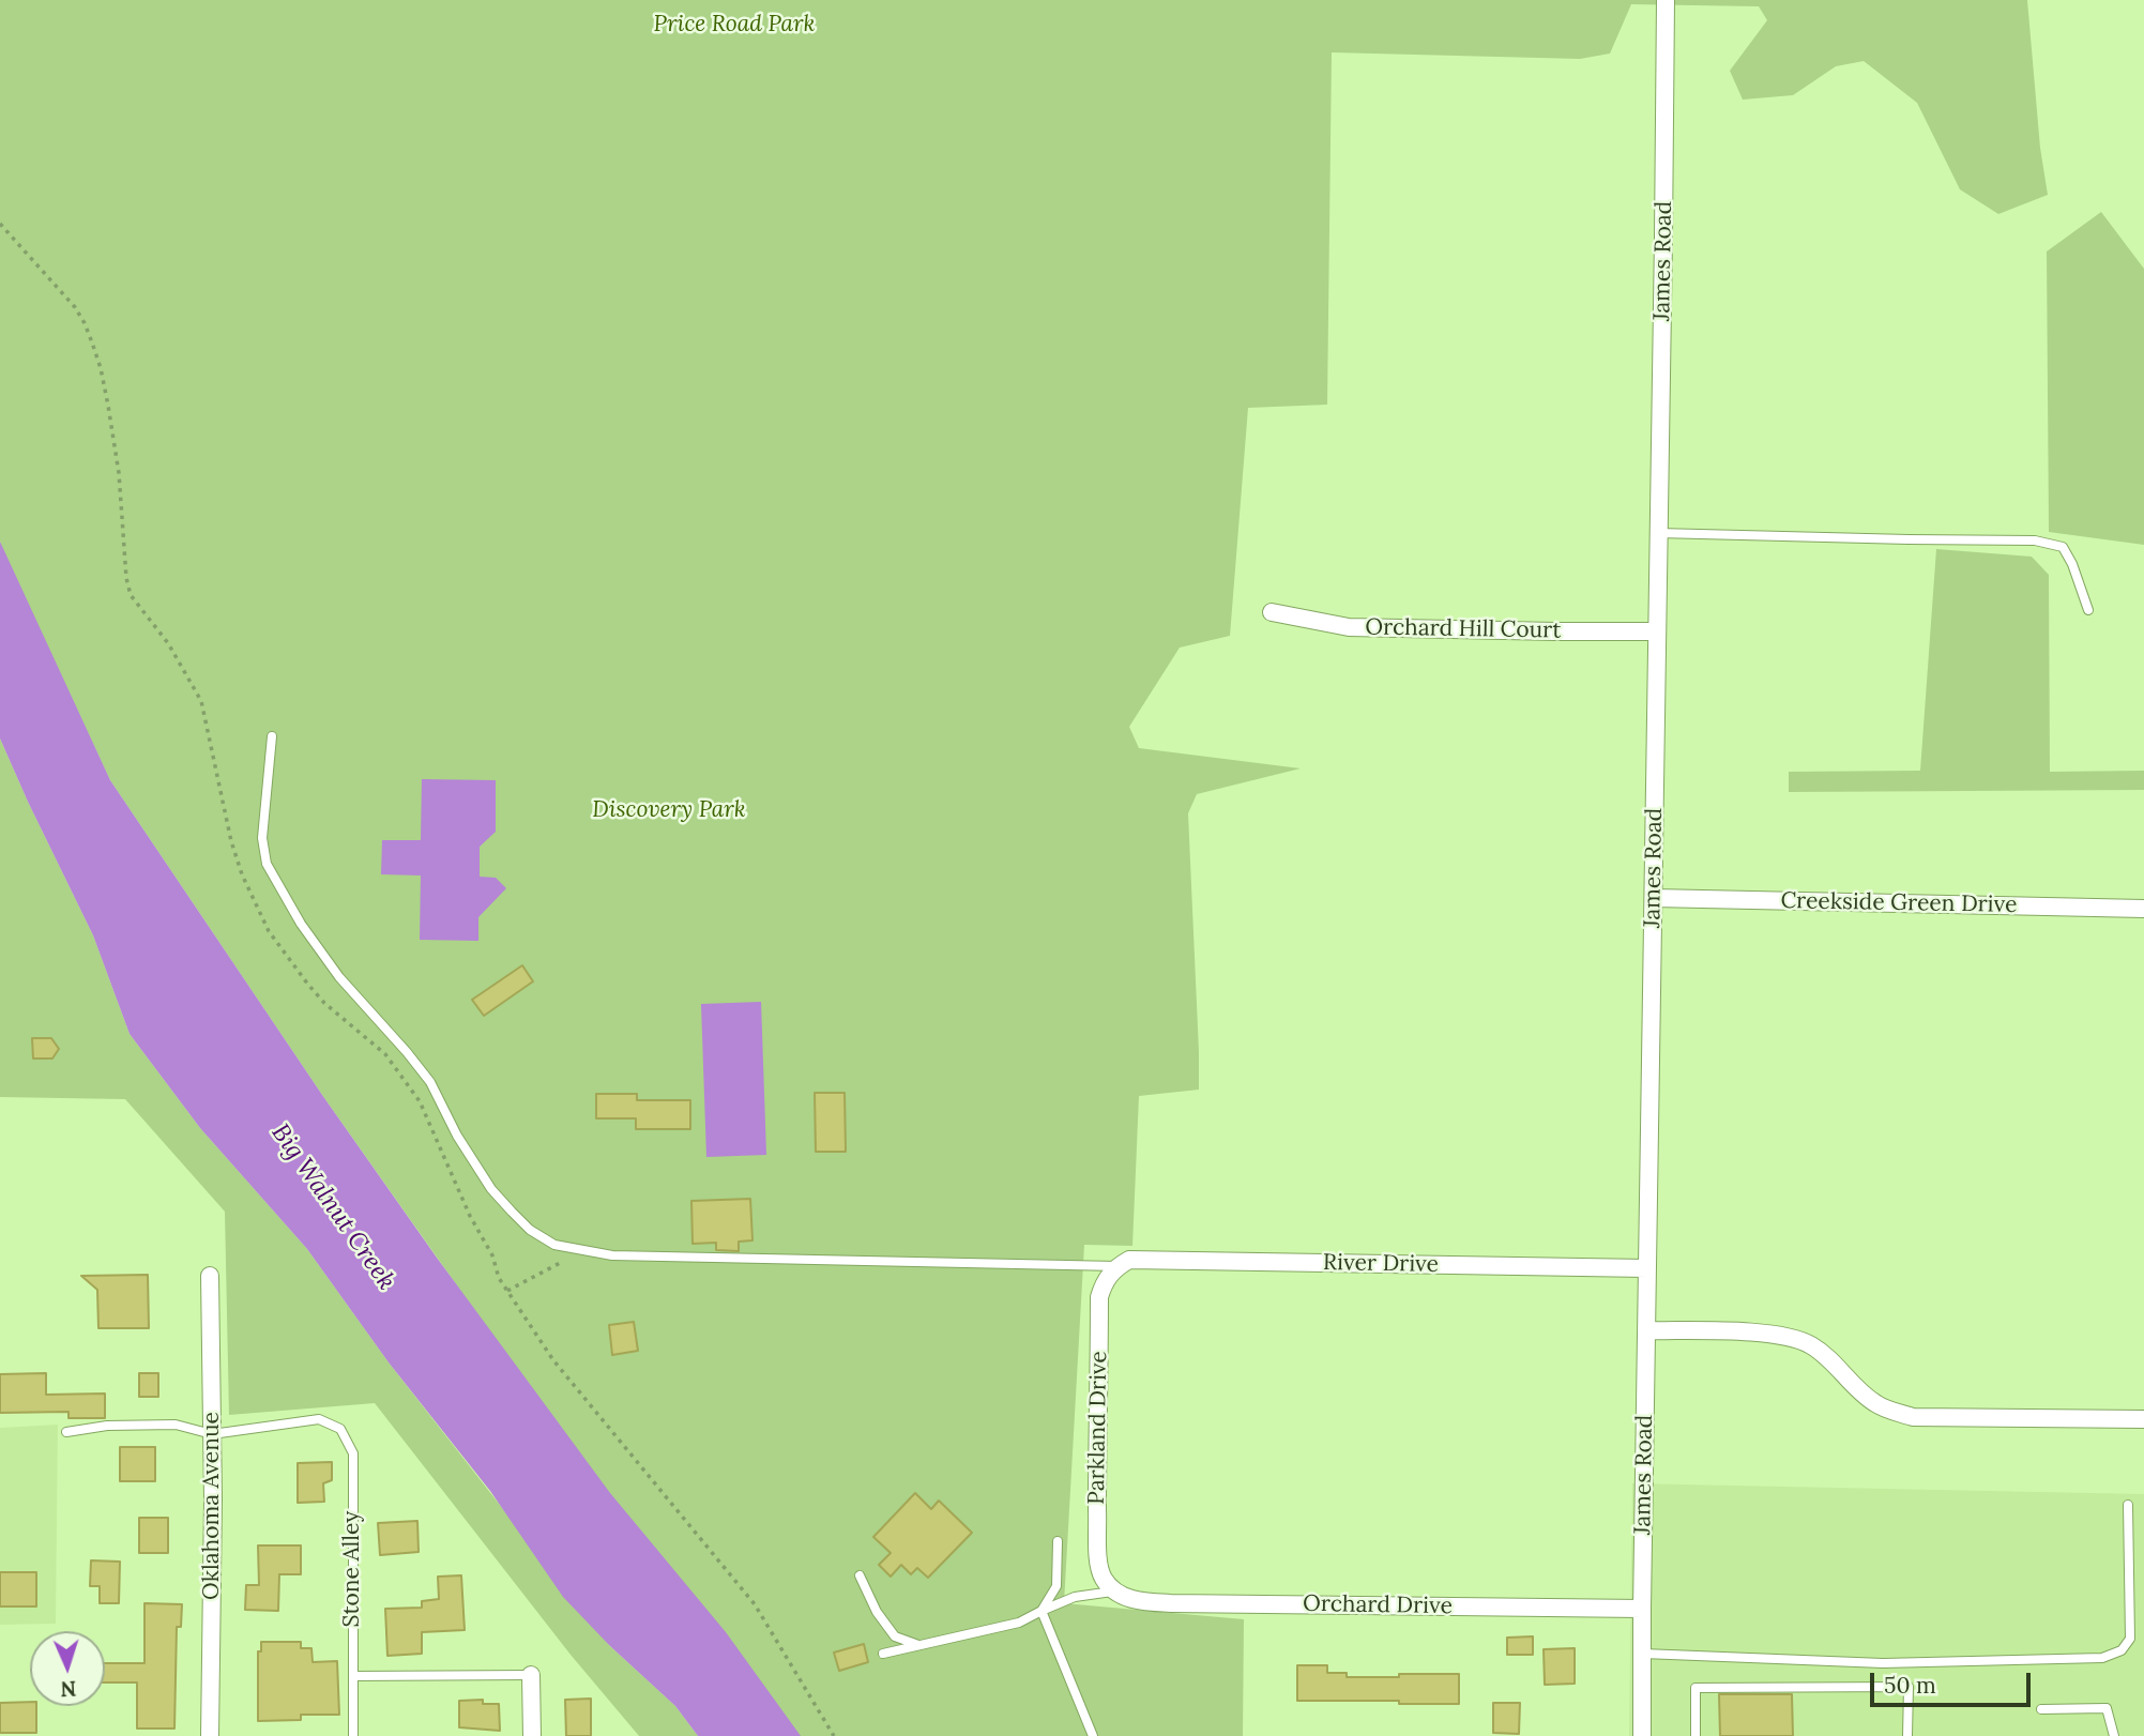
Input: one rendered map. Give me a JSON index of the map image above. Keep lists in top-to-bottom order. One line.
{"streets":{"street":["James Road","Orchard Hill Court","Creekside Green Drive","River Drive","Parkland Drive","Oklahoma Avenue","Orchard Drive"],"lane":["Stone Alley"]},"crossings":[["James Road","Orchard Hill Court"],["James Road","Creekside Green Drive"],["James Road","River Drive"],["James Road","Orchard Drive"],["River Drive","Parkland Drive"],["Parkland Drive","Orchard Drive"],["Oklahoma Avenue","Stone Alley"]],"water":["Big Walnut Creek"],"parks":["Price Road Park","Discovery Park"],"scale_bar":"50 m","north":"bottom"}
